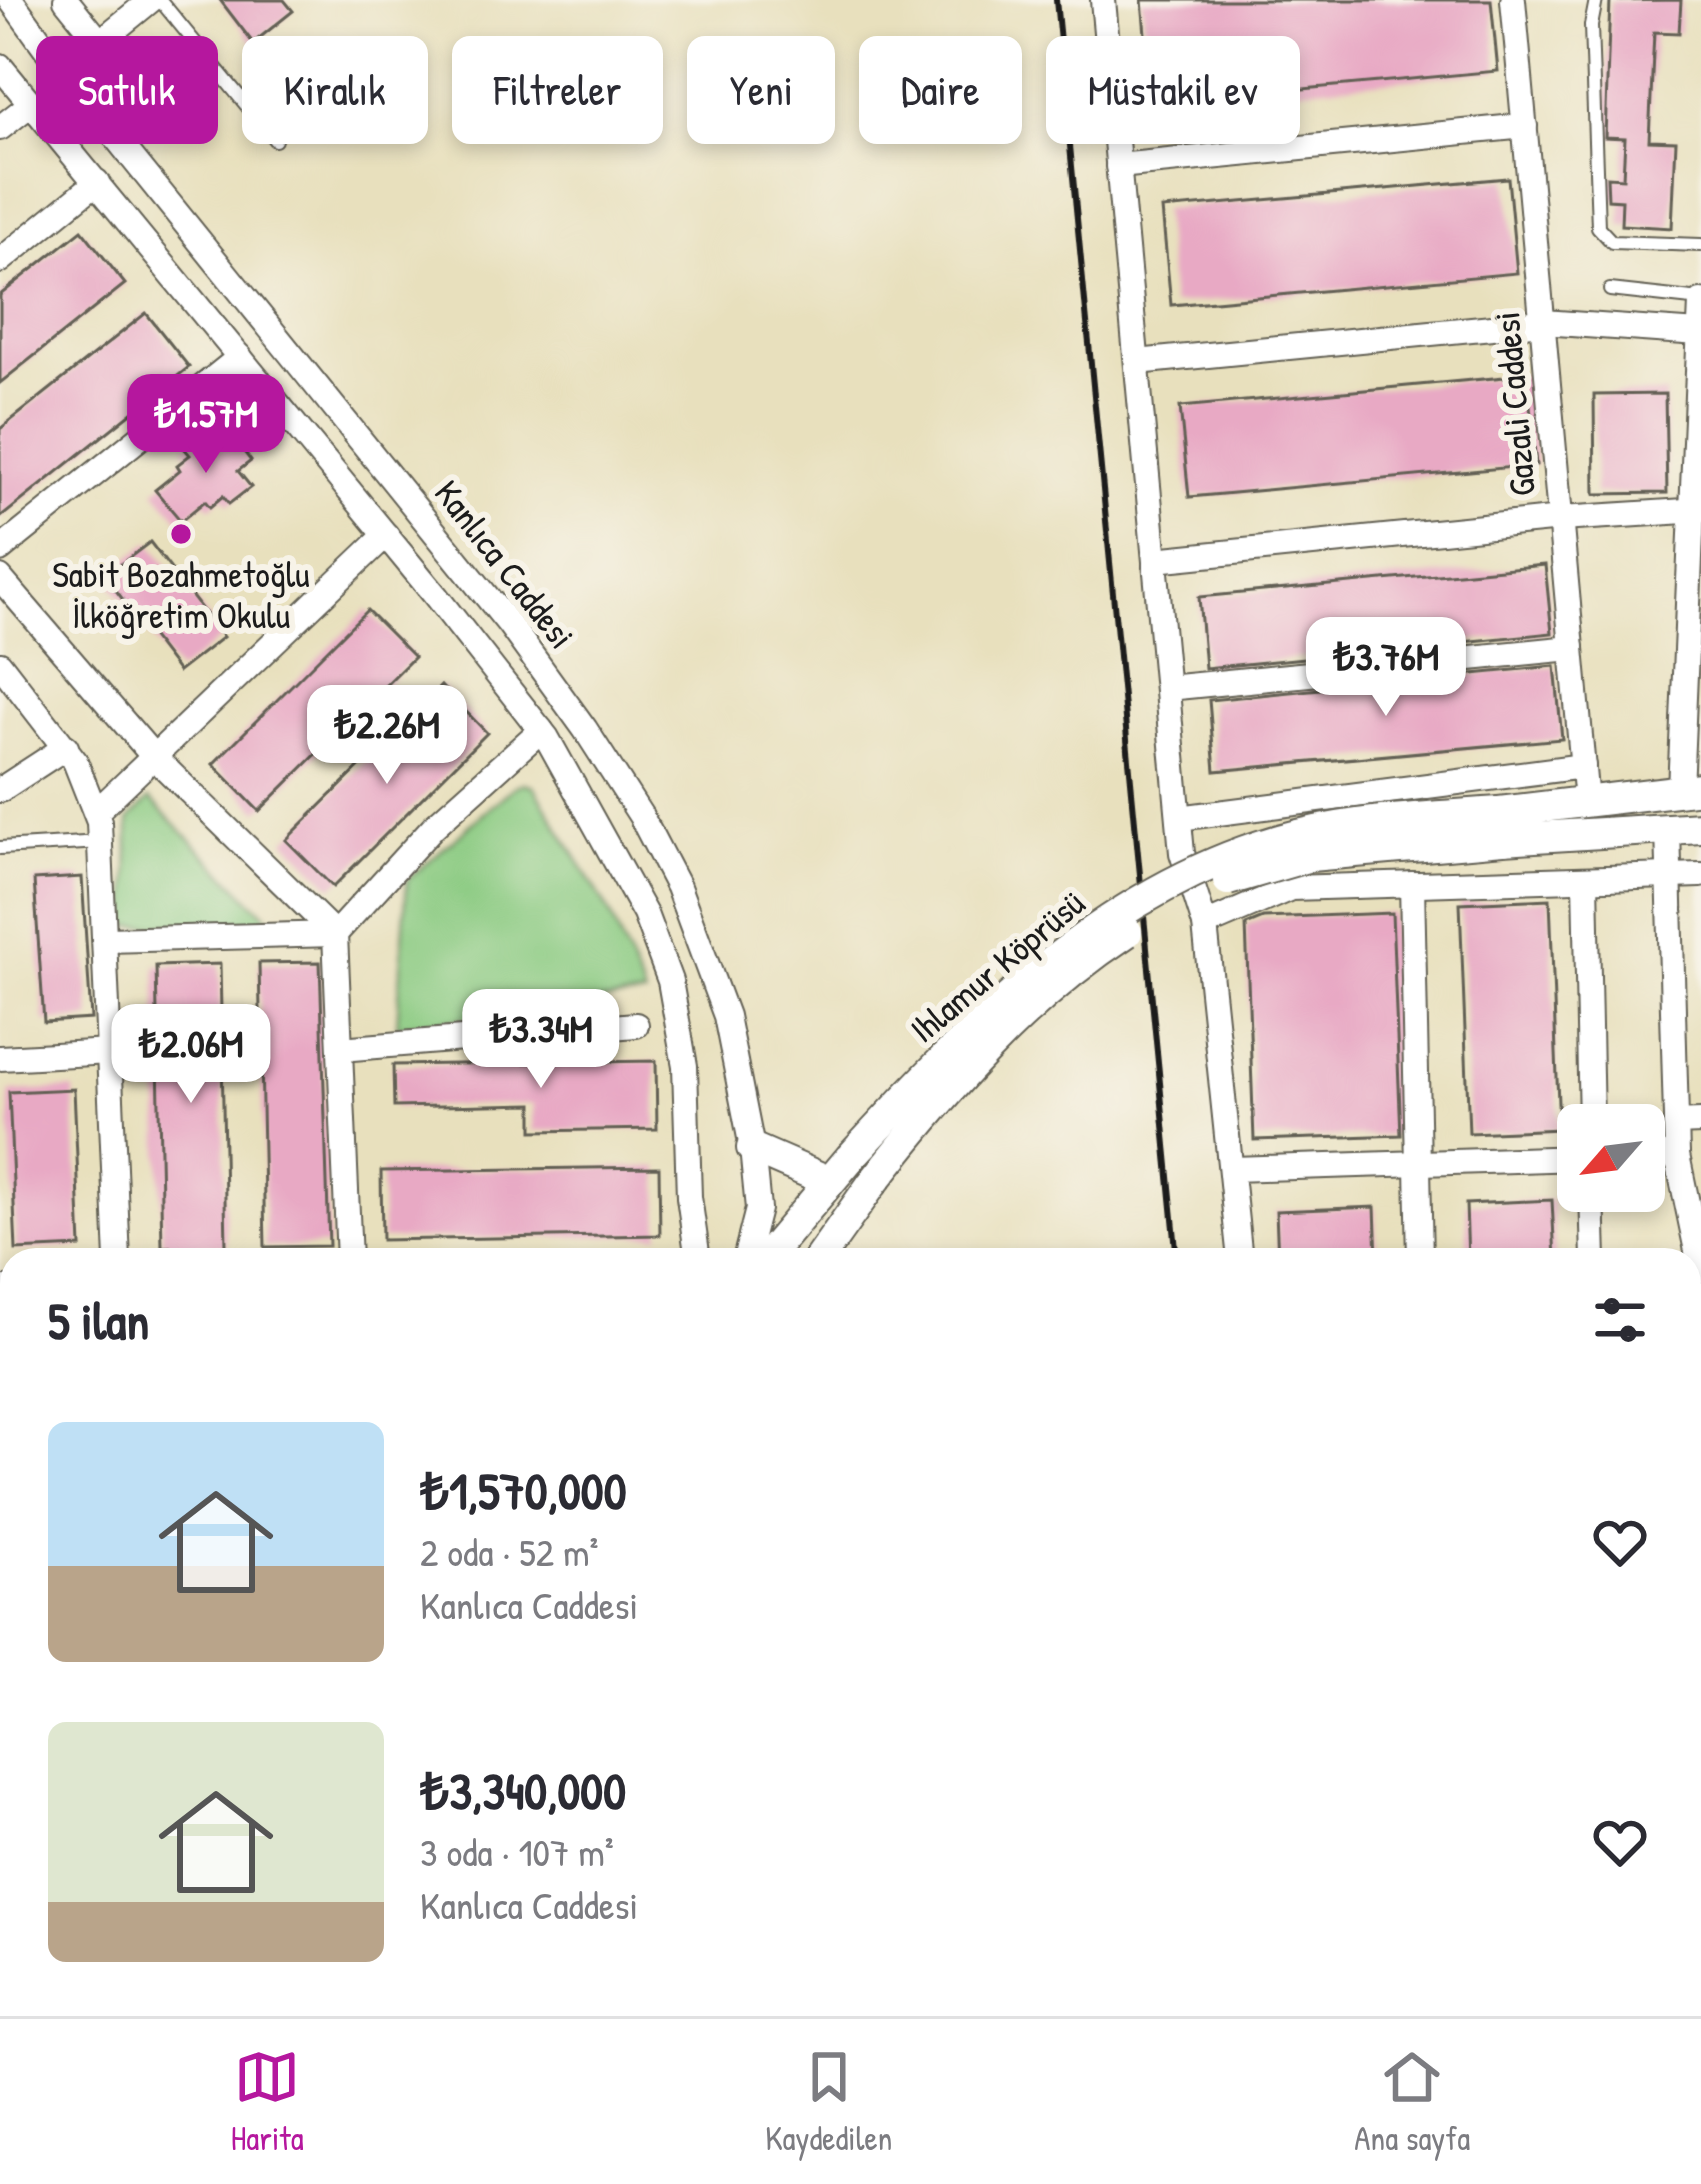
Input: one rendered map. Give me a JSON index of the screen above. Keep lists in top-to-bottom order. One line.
{"streets":{"street":["Gazali Caddesi","Kanlıca Caddesi","Ihlamur Köprüsü"]},"places":["Sabit Bozahmetoğlu İlköğretim Okulu"],"north":"bottom left","page":{"chip":["Satılık","Kiralık","Filtreler","Yeni","Daire","Müstakil ev"],"price":["₺1.57M","₺3.76M","₺2.26M","₺3.34M","₺2.06M"],"heading":"5 ilan","list":[{"name":"₺1,570,000","note":"2 oda · 52 m² · Kanlıca Caddesi"},{"name":"₺3,340,000","note":"3 oda · 107 m² · Kanlıca Caddesi"}],"tabs":["Harita","Kaydedilen","Ana sayfa"]}}
